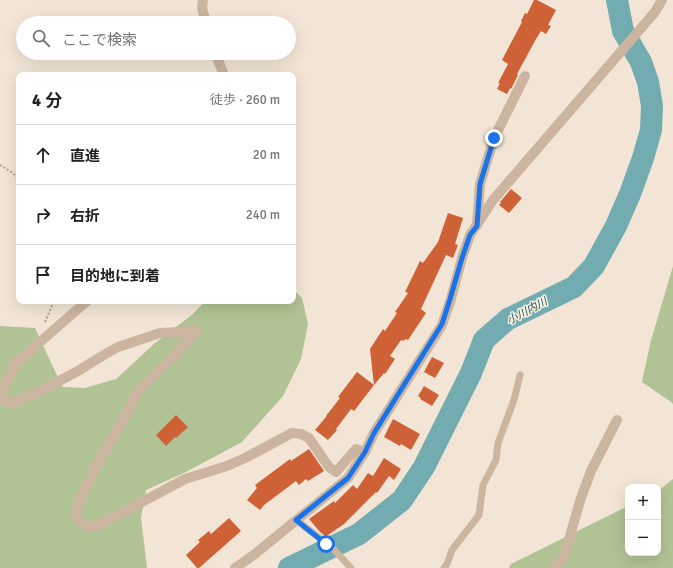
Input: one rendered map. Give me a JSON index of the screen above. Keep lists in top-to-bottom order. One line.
{"water":["小川内川"],"page":{"search":"ここで検索","heading":["4 分","徒歩 · 260 m"],"list":[["直進","20 m"],["右折","240 m"],"目的地に到着"],"map_buttons":["+","−"]}}
